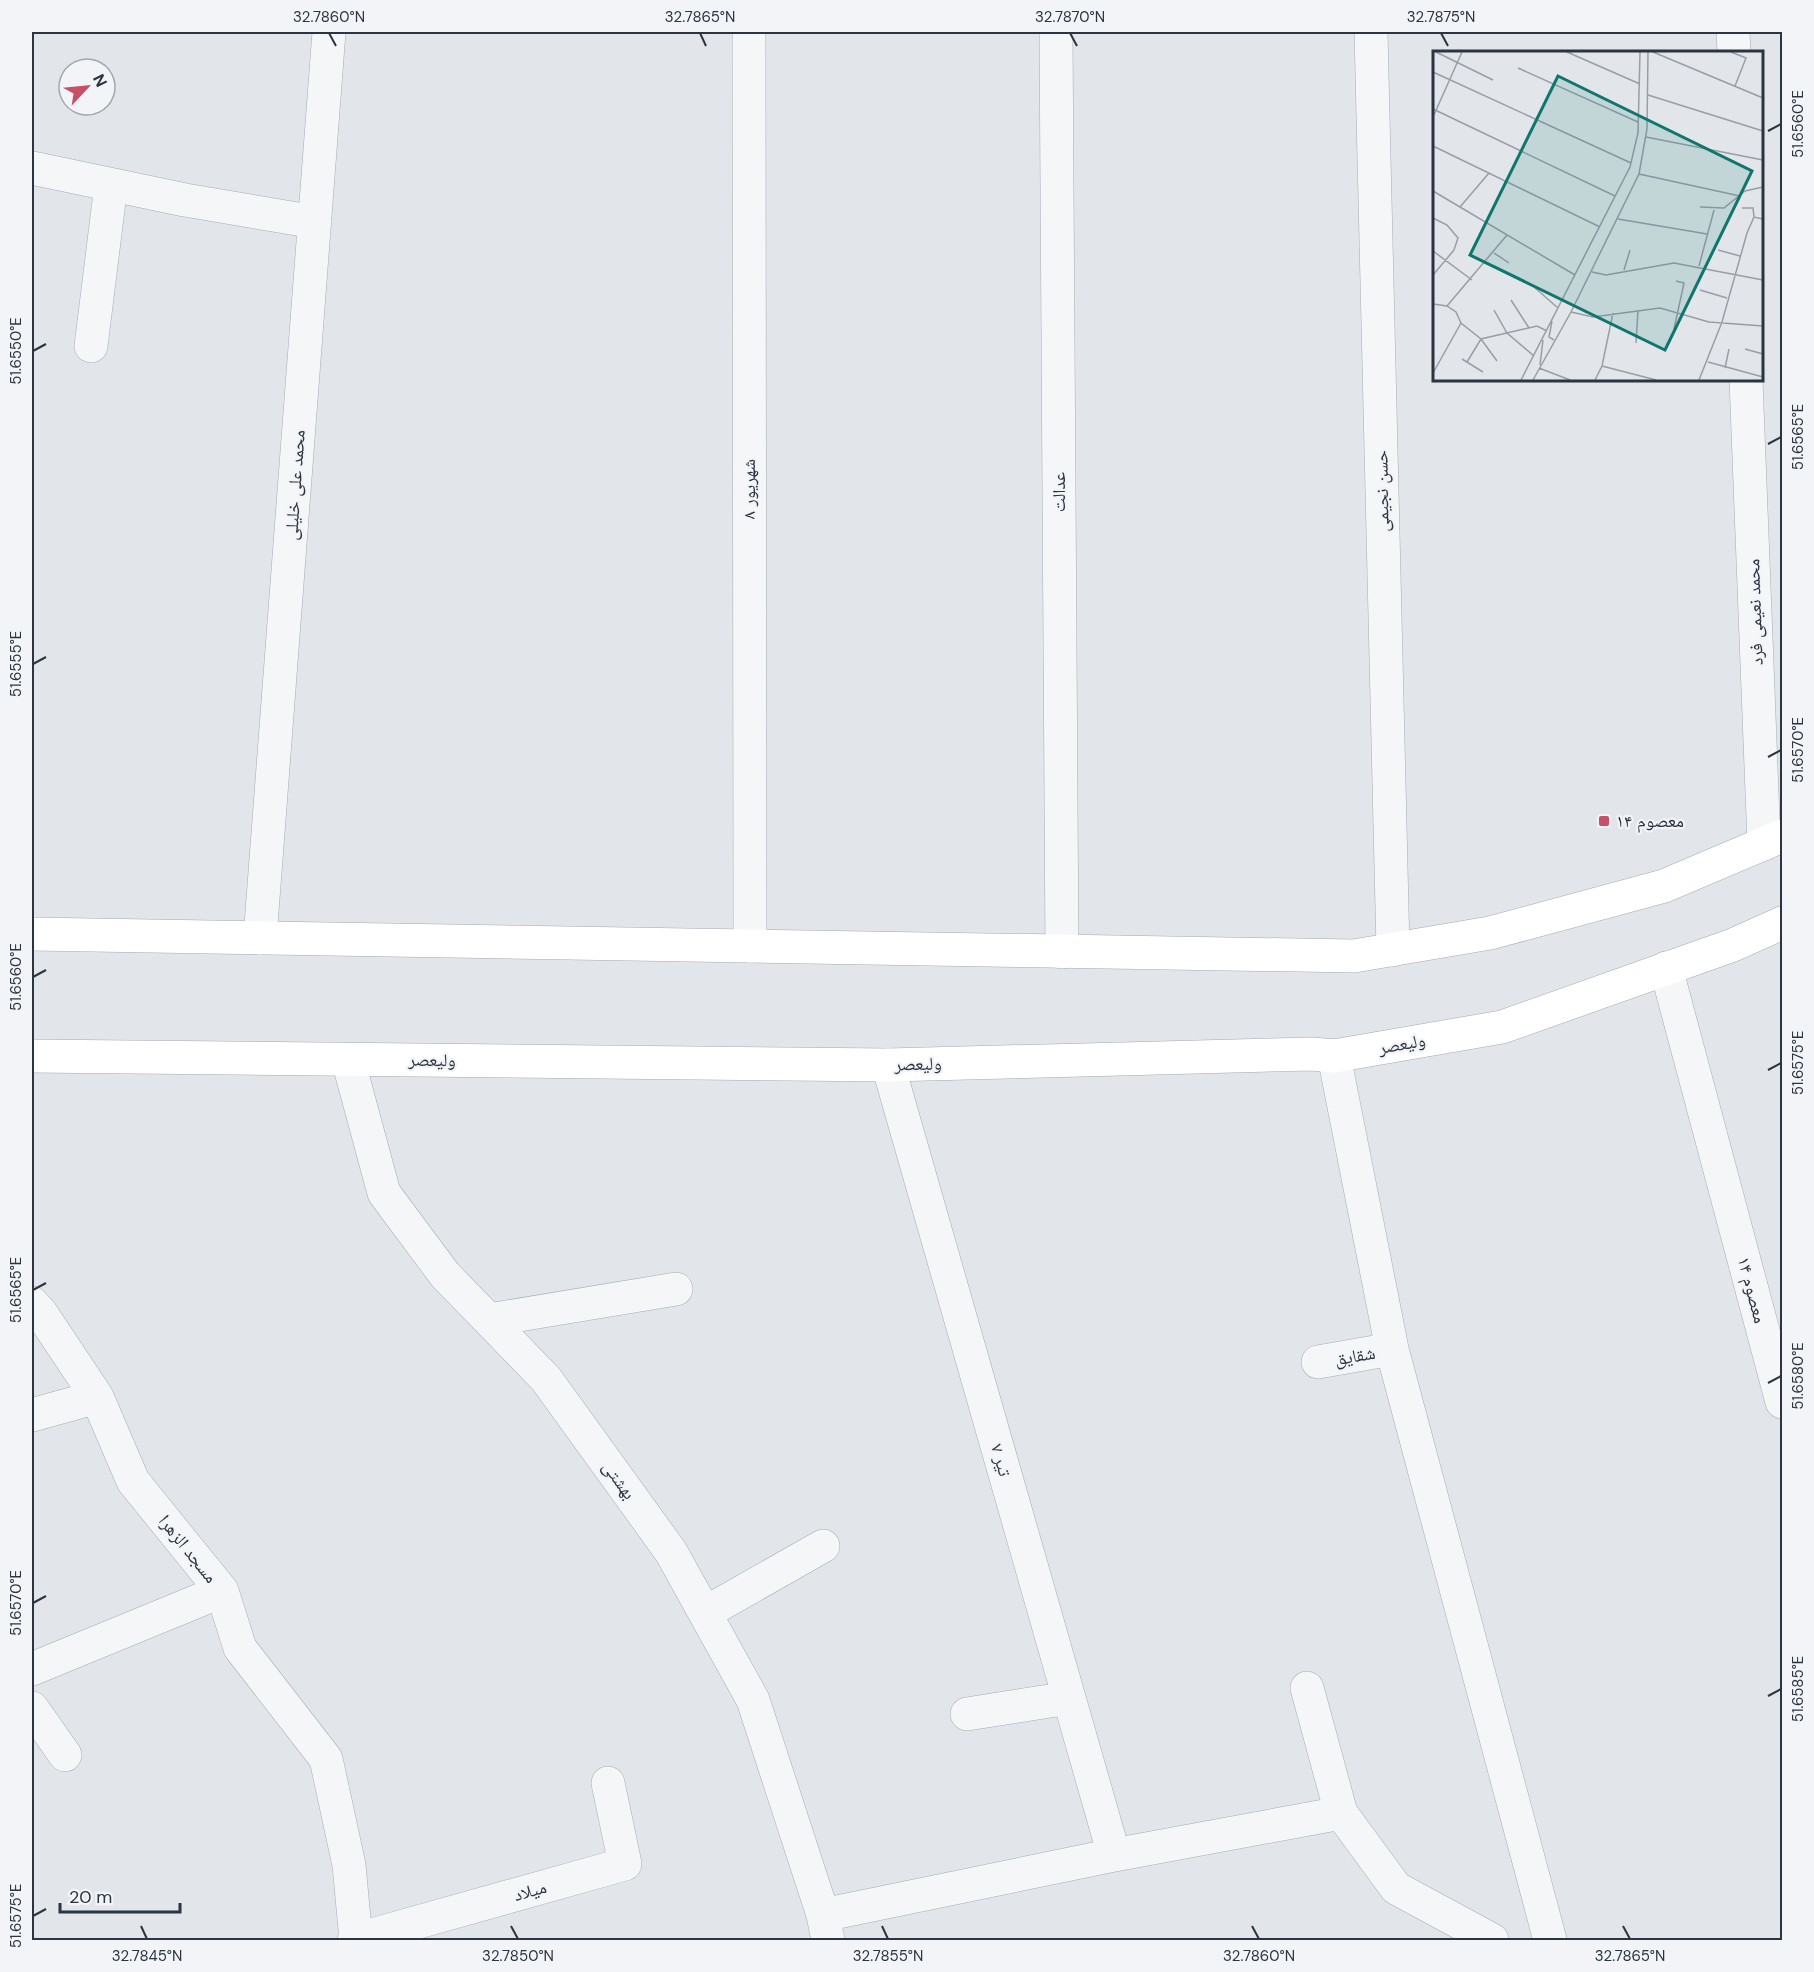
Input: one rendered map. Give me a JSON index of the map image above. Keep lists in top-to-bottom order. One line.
{"streets":{"main road":["ولیعصر"],"street":["محمد علی خلیلی","۸ شهریور","حسن نجیمی","عدالت","محمد نعیمی فرد","۱۴ معصوم","شقایق","۷ تیر","بهشتی","مسجد الزهرا","میلاد"]},"crossings":[["ولیعصر","۱۴ معصوم"],["ولیعصر","۷ تیر"],["ولیعصر","بهشتی"],["مسجد الزهرا","میلاد"]],"places":{"transit":["۱۴ معصوم"]},"scale_bar":"20 m","north":"top right","coordinates":["32.7860°N","32.7865°N","32.7870°N","32.7875°N","51.6560°E","51.6550°E","51.6565°E","51.6555°E","51.6570°E","51.6575°E","51.6580°E","51.6585°E","32.7845°N","32.7850°N","32.7855°N"]}
